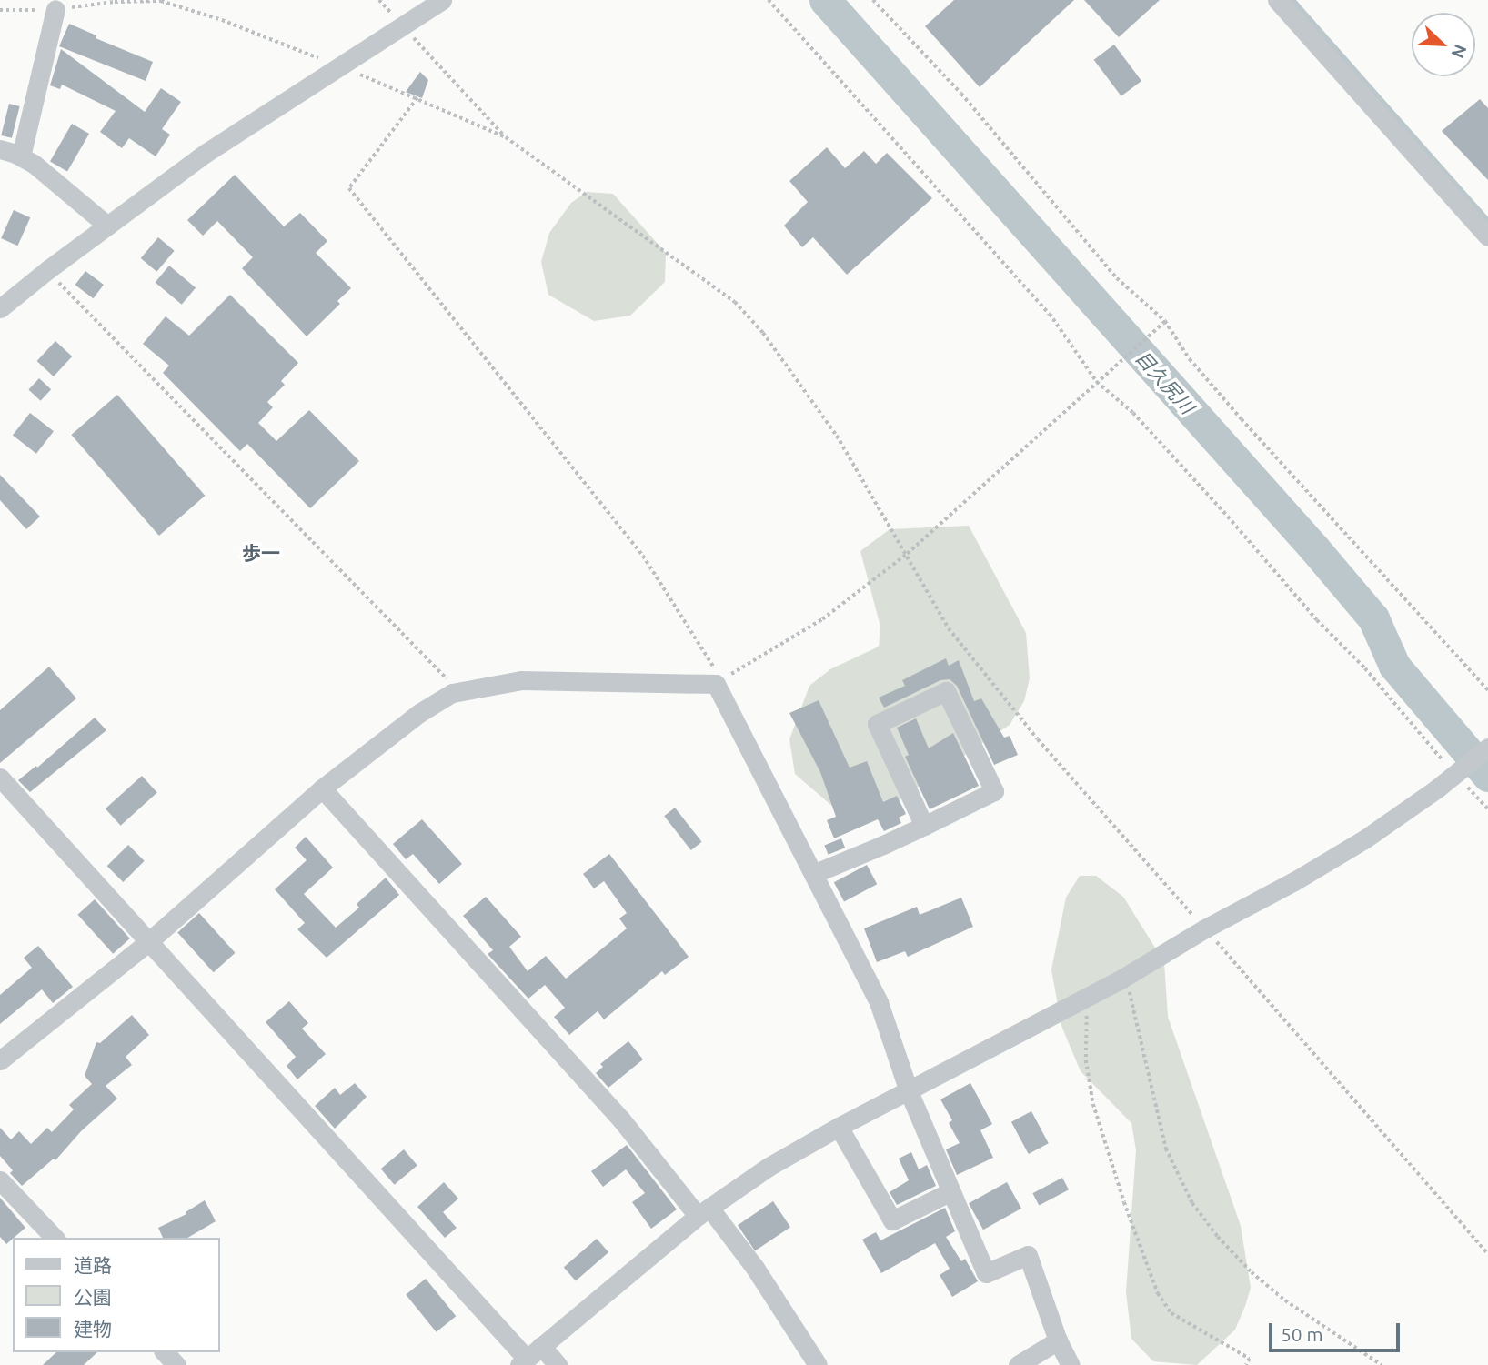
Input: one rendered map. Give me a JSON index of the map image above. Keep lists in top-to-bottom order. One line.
{"districts":["歩一"],"water":["目久尻川"],"legend":["道路","公園","建物"],"scale_bar":"50 m","north":"bottom right"}
